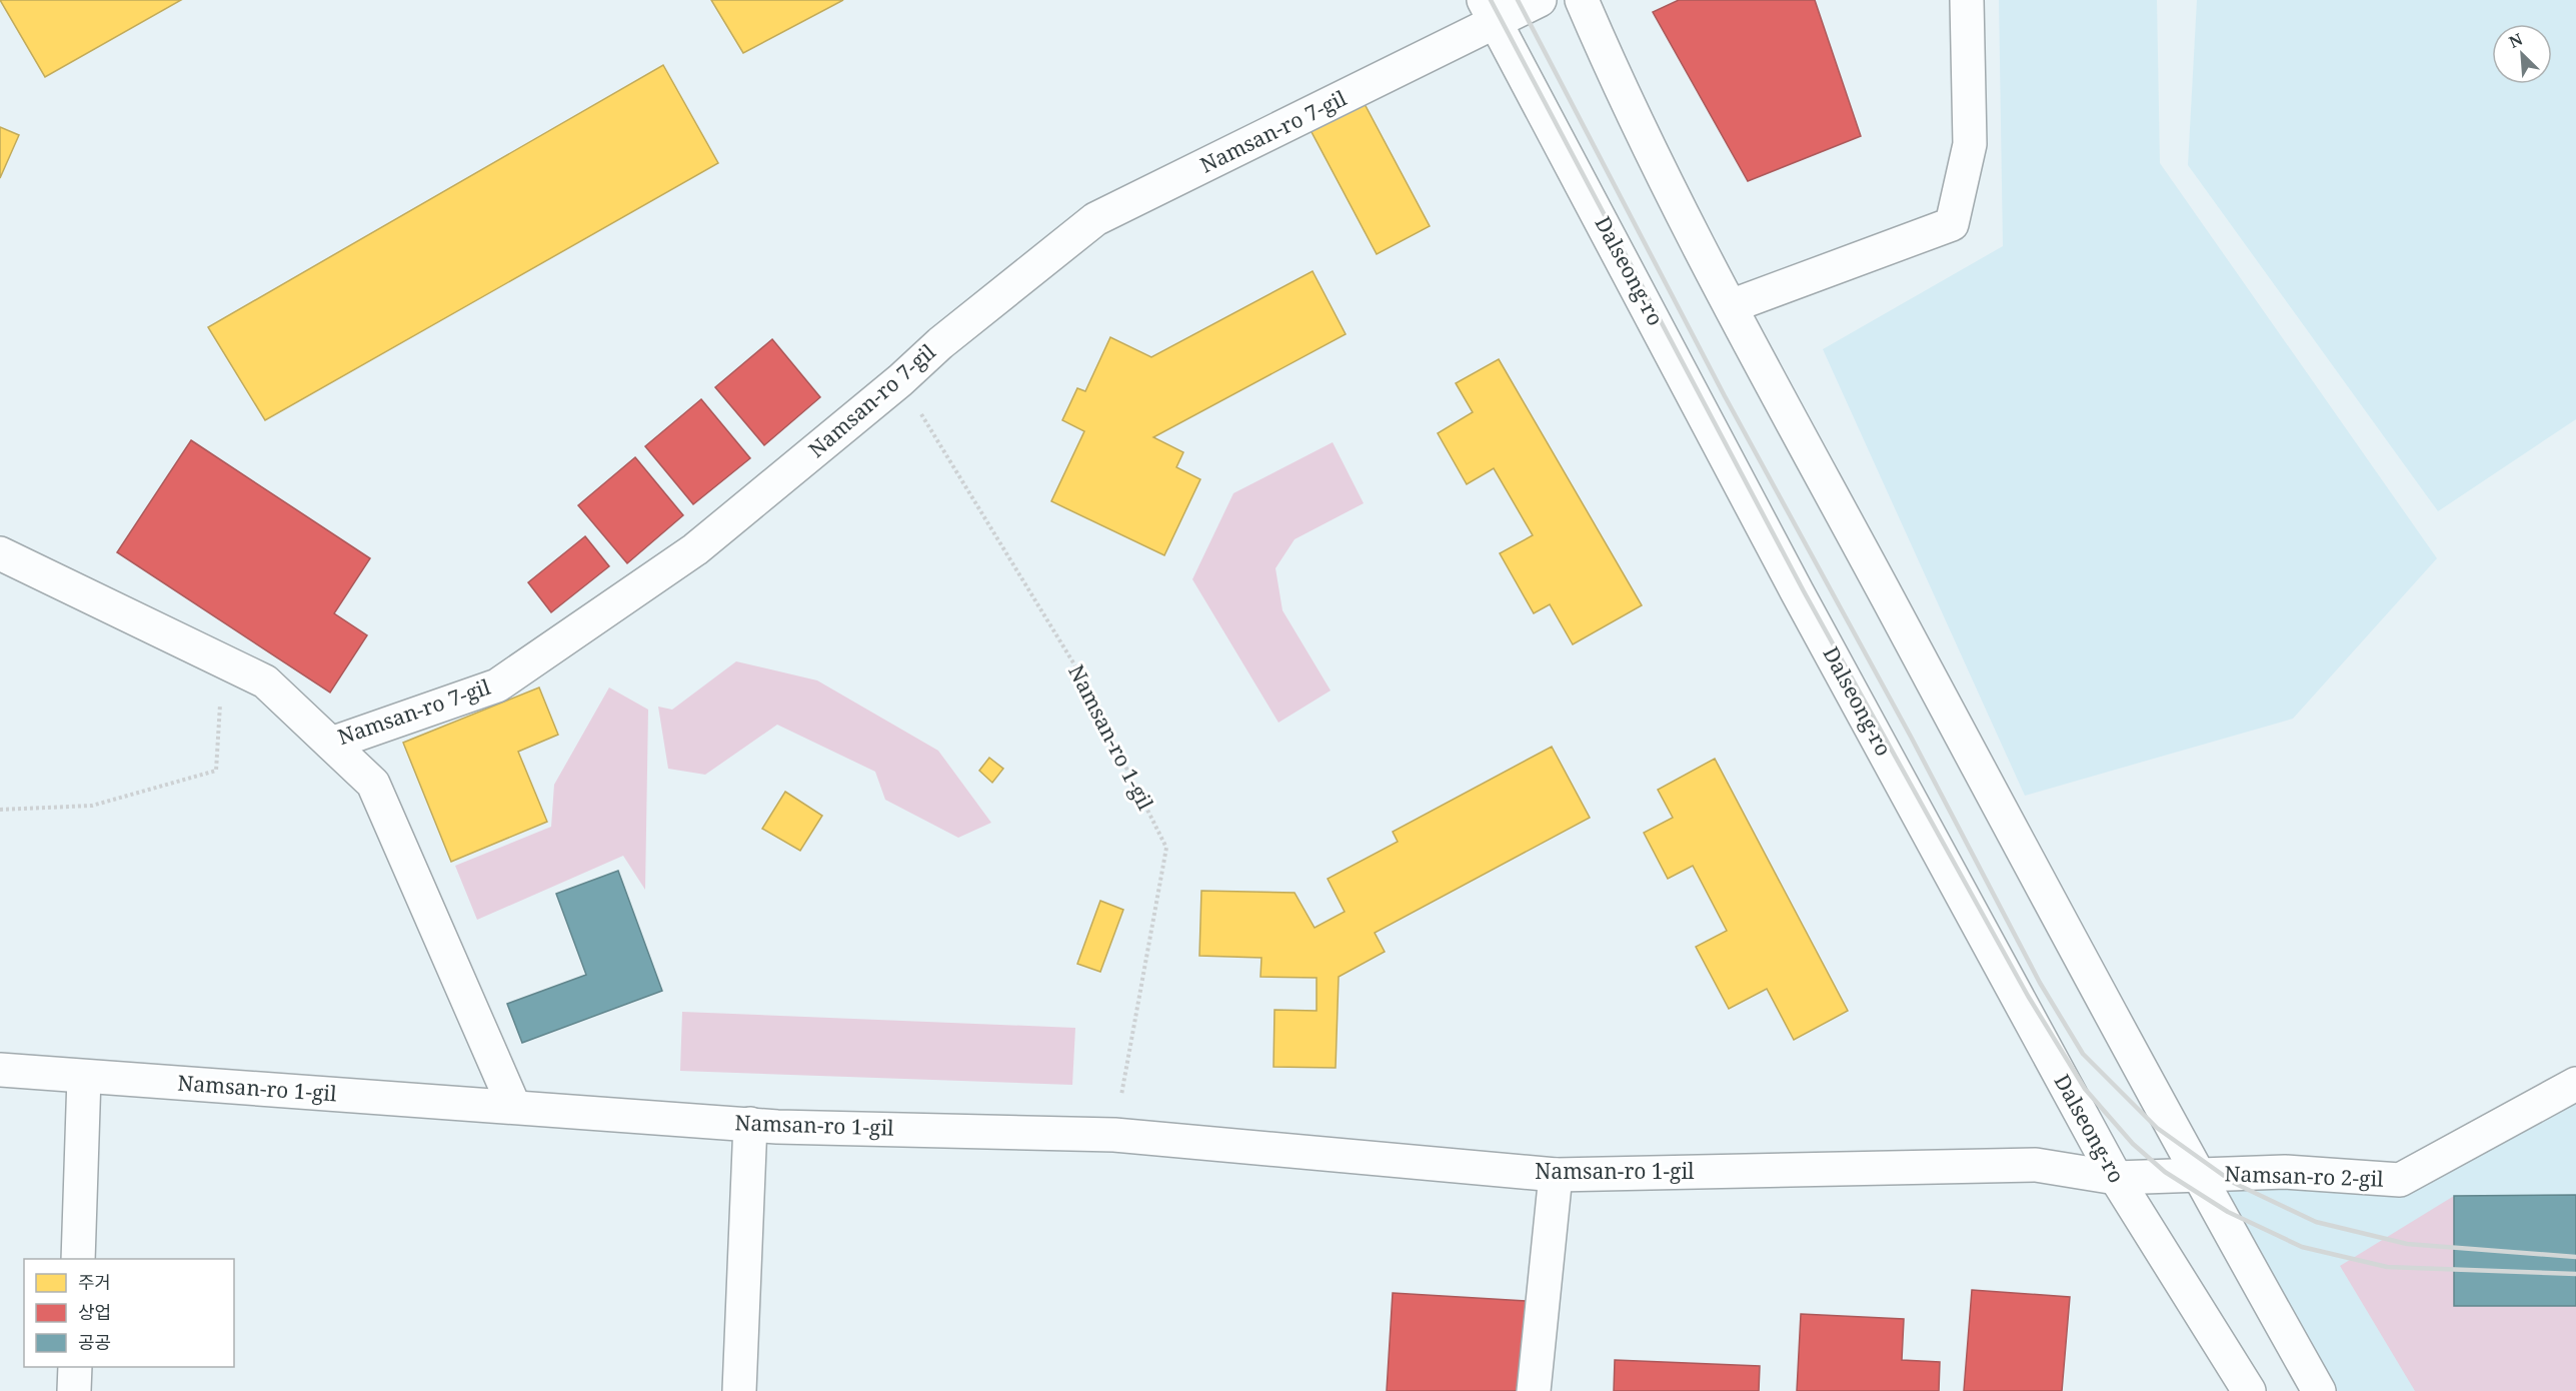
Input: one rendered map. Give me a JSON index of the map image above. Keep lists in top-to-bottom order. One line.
{"streets":{"street":["Namsan-ro 7-gil","Dalseong-ro","Namsan-ro 1-gil","Namsan-ro 2-gil"]},"crossings":[["Namsan-ro 7-gil","Dalseong-ro"],["Namsan-ro 7-gil","Namsan-ro 1-gil"],["Dalseong-ro","Namsan-ro 1-gil"],["Dalseong-ro","Namsan-ro 2-gil"],["Namsan-ro 1-gil","Namsan-ro 2-gil"]],"legend":["주거","상업","공공"],"north":"top left"}
